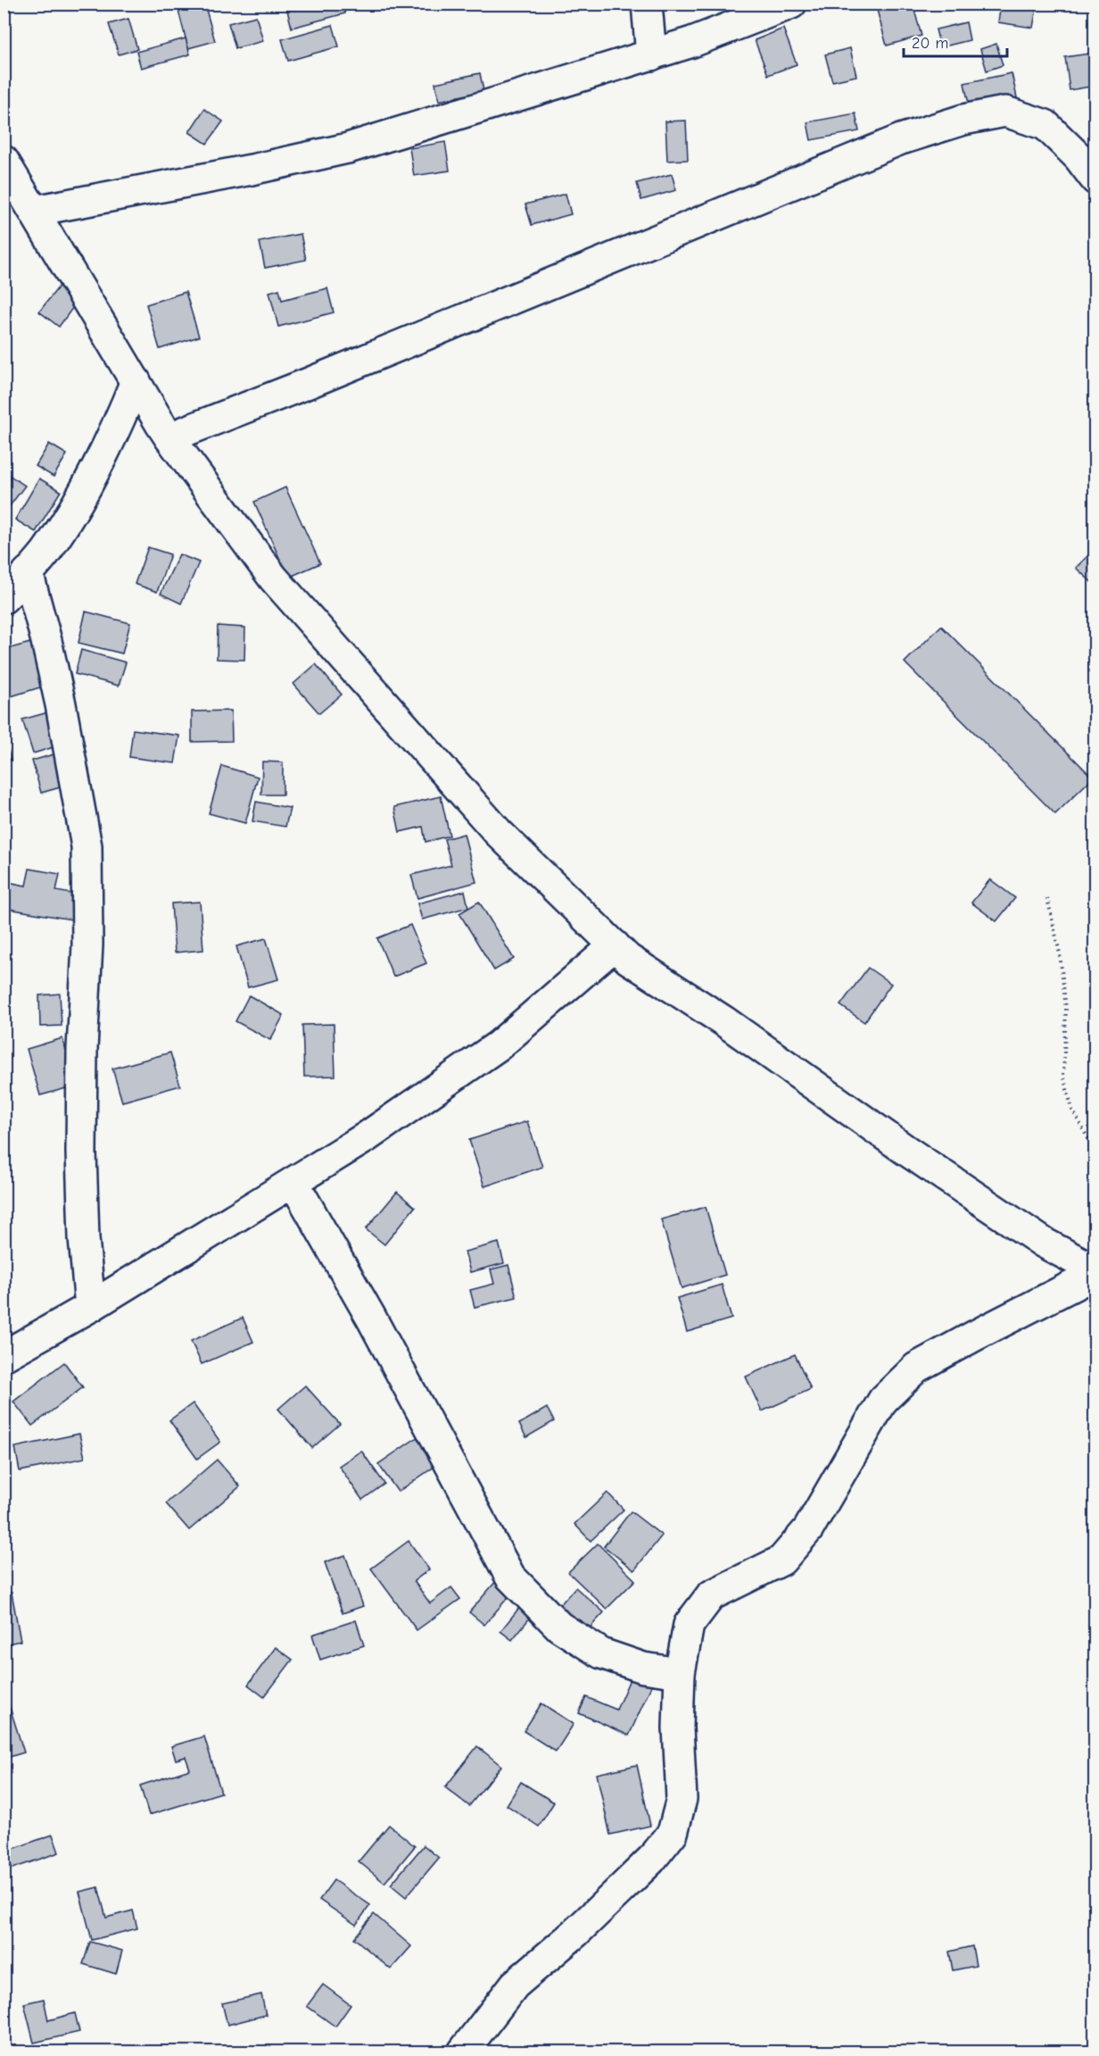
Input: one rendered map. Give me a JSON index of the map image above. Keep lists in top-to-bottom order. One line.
{"scale_bar":"20 m"}
